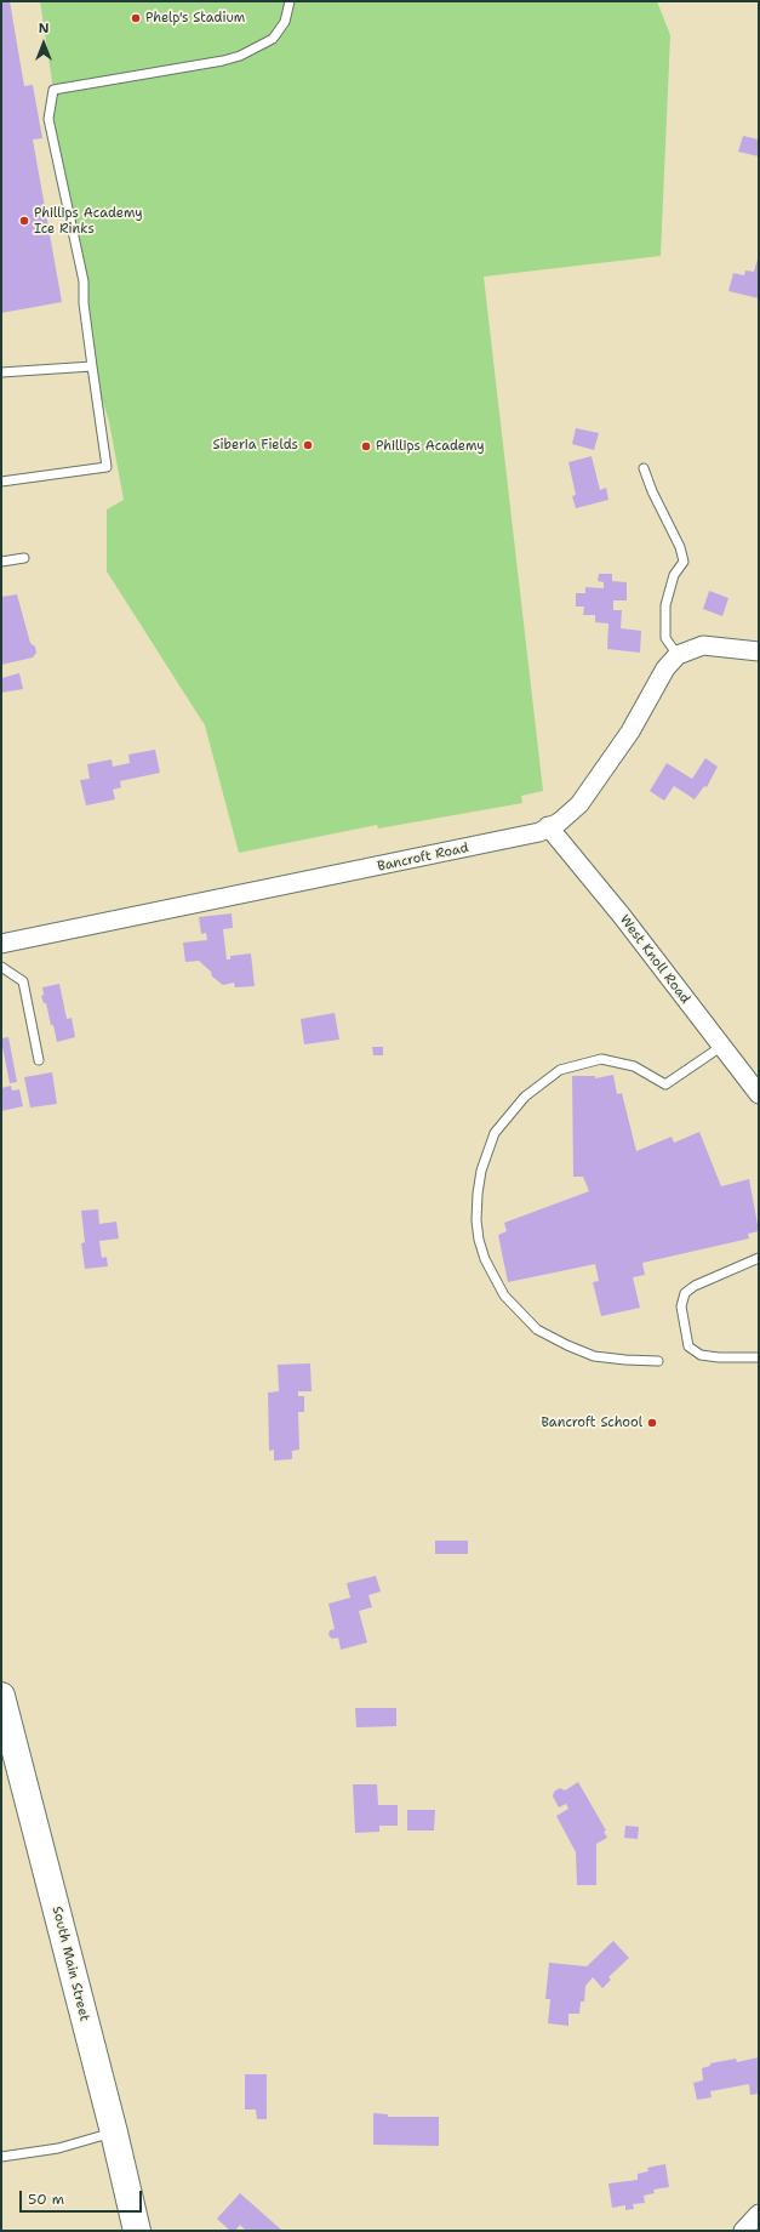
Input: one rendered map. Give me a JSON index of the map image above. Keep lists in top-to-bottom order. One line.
{"streets":{"main road":["South Main Street"],"street":["Bancroft Road","West Knoll Road"]},"crossings":[["Bancroft Road","West Knoll Road"]],"places":["Phelp's Stadium","Phillips Academy Ice Rinks","Siberia Fields","Phillips Academy","Bancroft School"],"scale_bar":"50 m","north":"top"}
